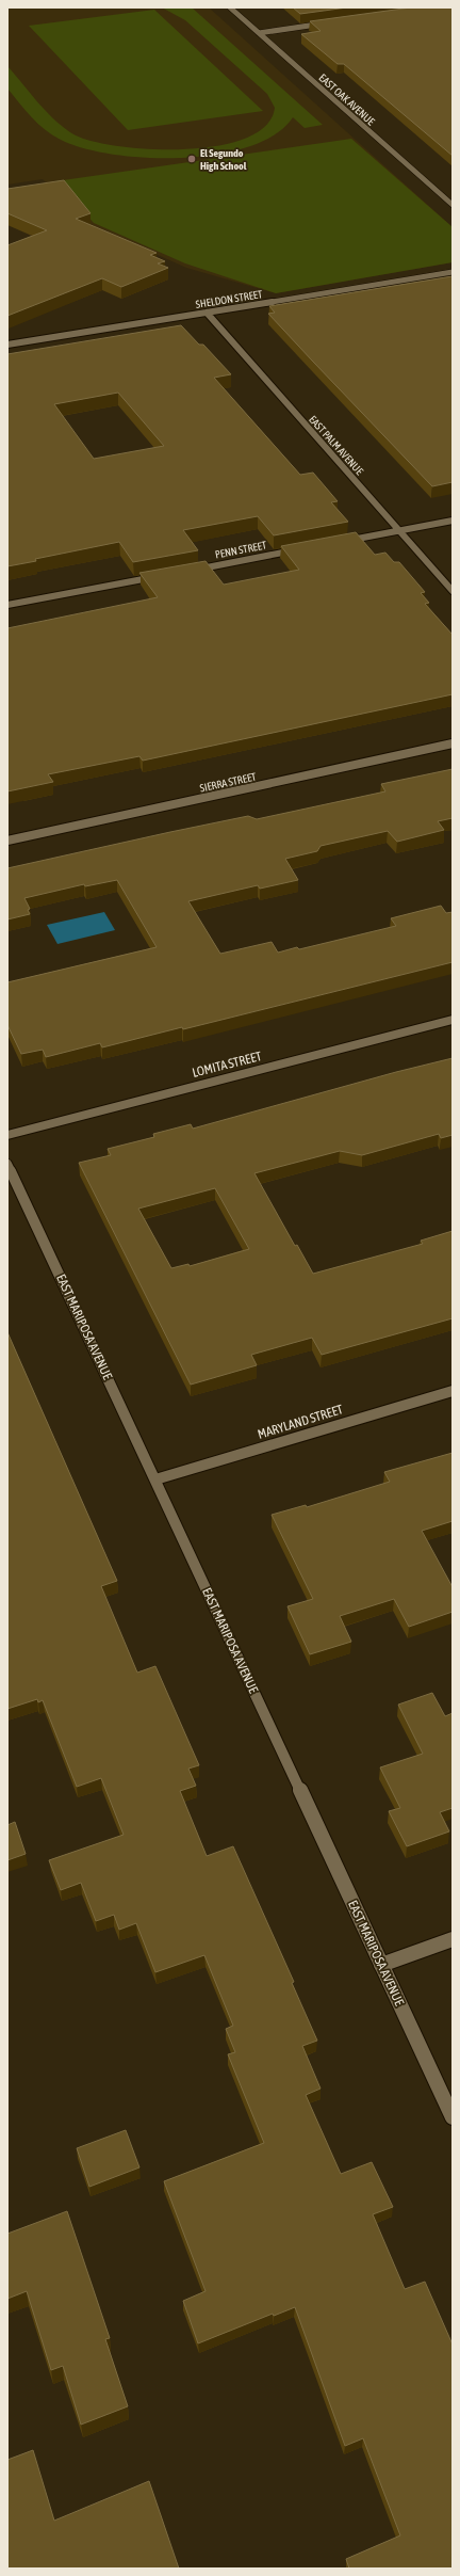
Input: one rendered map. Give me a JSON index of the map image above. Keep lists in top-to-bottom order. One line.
{"streets":{"street":["EAST OAK AVENUE","SHELDON STREET","EAST PALM AVENUE","PENN STREET","SIERRA STREET","LOMITA STREET","EAST MARIPOSA AVENUE","MARYLAND STREET"]},"crossings":[["SHELDON STREET","EAST PALM AVENUE"],["EAST MARIPOSA AVENUE","MARYLAND STREET"]],"places":["El Segundo High School"]}
